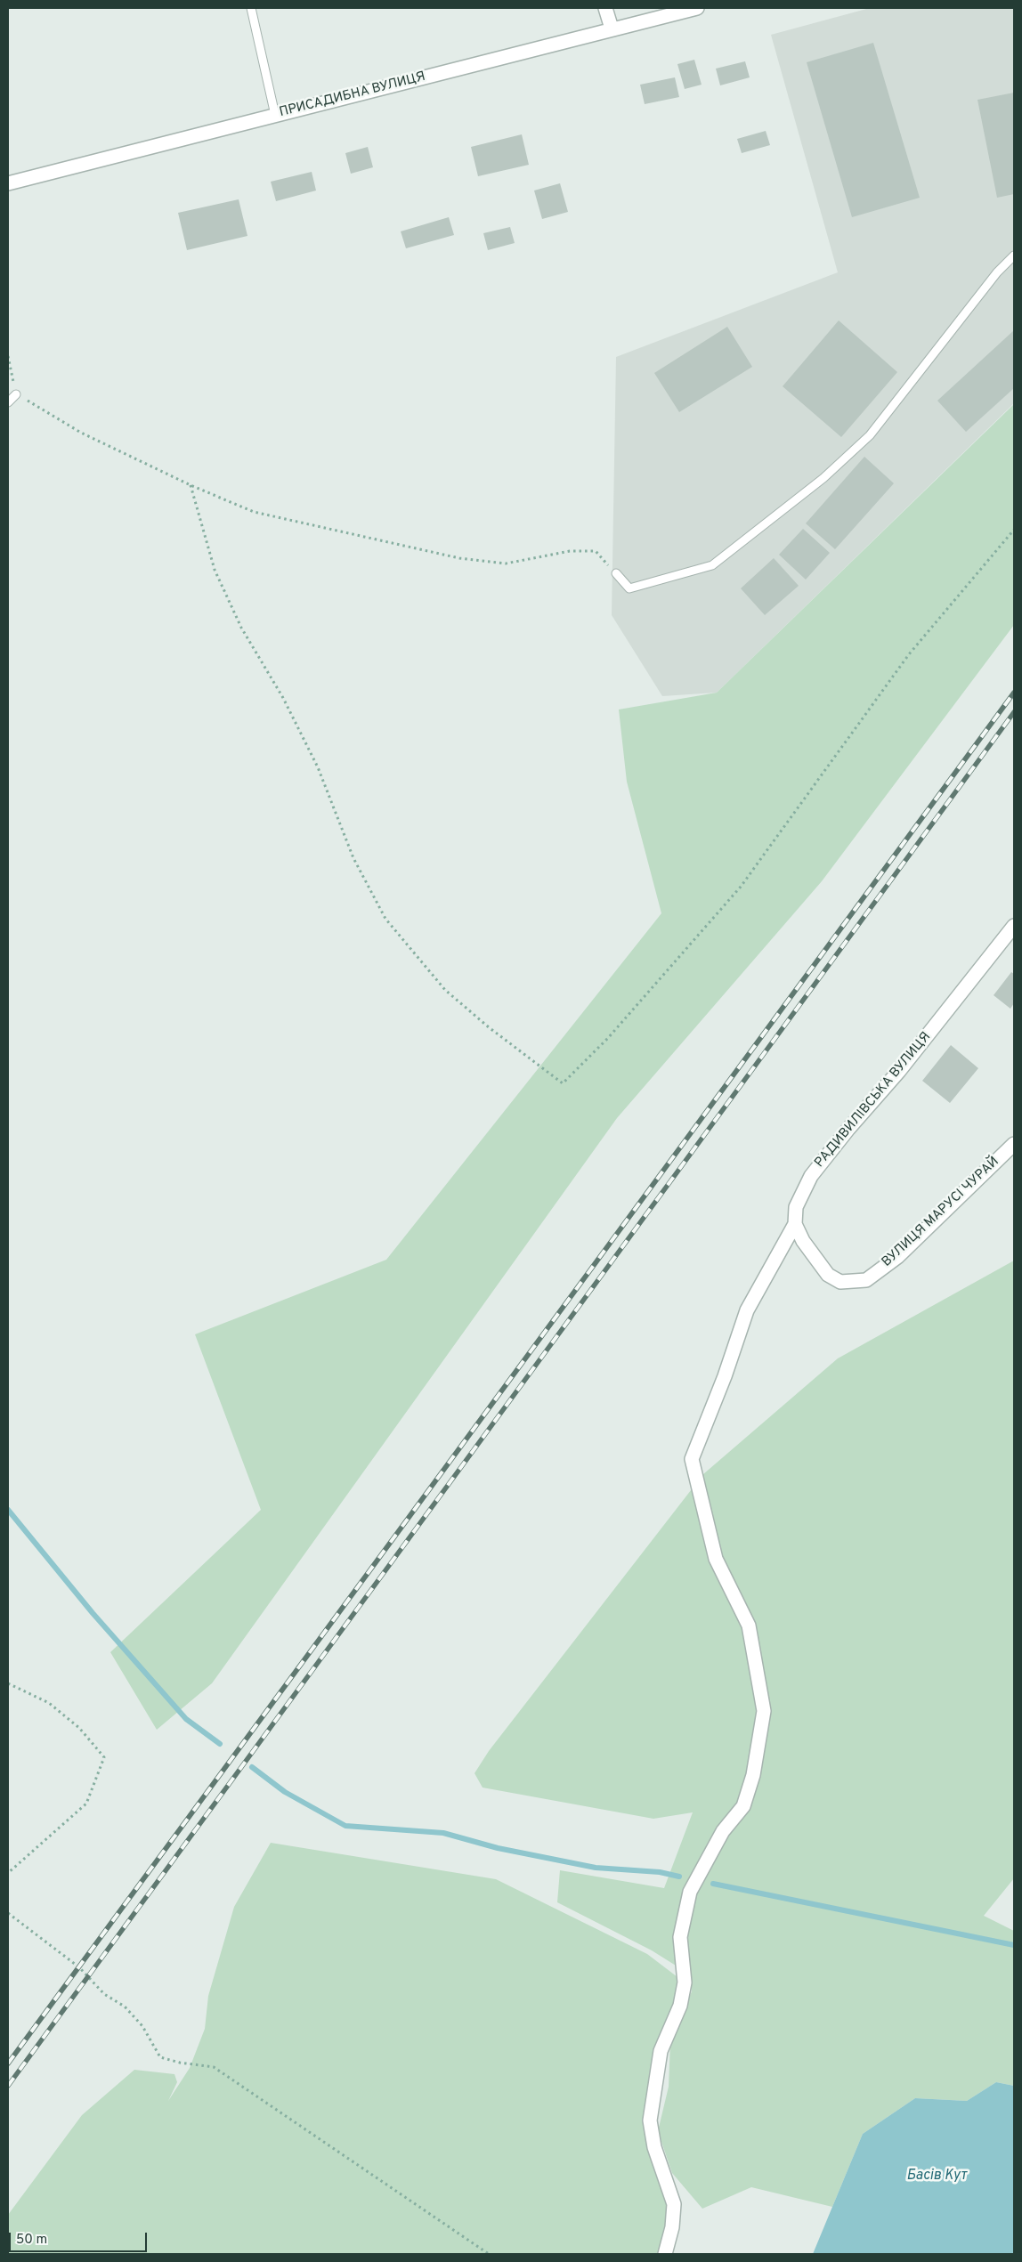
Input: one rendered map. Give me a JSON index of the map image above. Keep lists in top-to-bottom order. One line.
{"streets":{"street":["ПРИСАДИБНА ВУЛИЦЯ","РАДИВИЛІВСЬКА ВУЛИЦЯ","ВУЛИЦЯ МАРУСІ ЧУРАЙ"]},"crossings":[["РАДИВИЛІВСЬКА ВУЛИЦЯ","ВУЛИЦЯ МАРУСІ ЧУРАЙ"]],"water":["Басів Кут"],"scale_bar":"50 m"}
